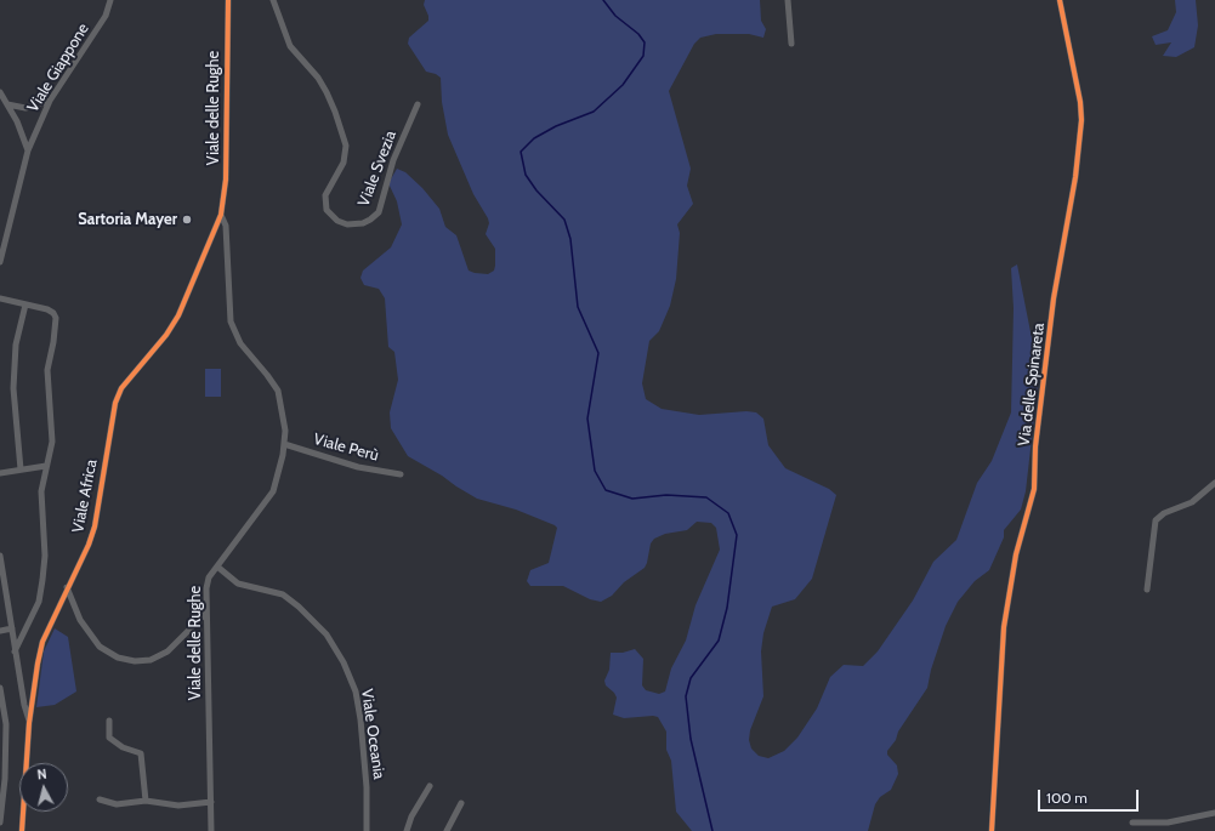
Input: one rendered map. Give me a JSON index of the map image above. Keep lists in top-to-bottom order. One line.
{"streets":{"street":["Viale Giappone","Viale delle Rughe","Viale Svezia","Via delle Spinareta","Viale Perù","Viale Africa","Viale Oceania"]},"crossings":[["Viale delle Rughe","Viale Perù"],["Viale delle Rughe","Viale Africa"],["Viale delle Rughe","Viale Oceania"]],"places":["Sartoria Mayer"],"scale_bar":"100 m","north":"top"}
